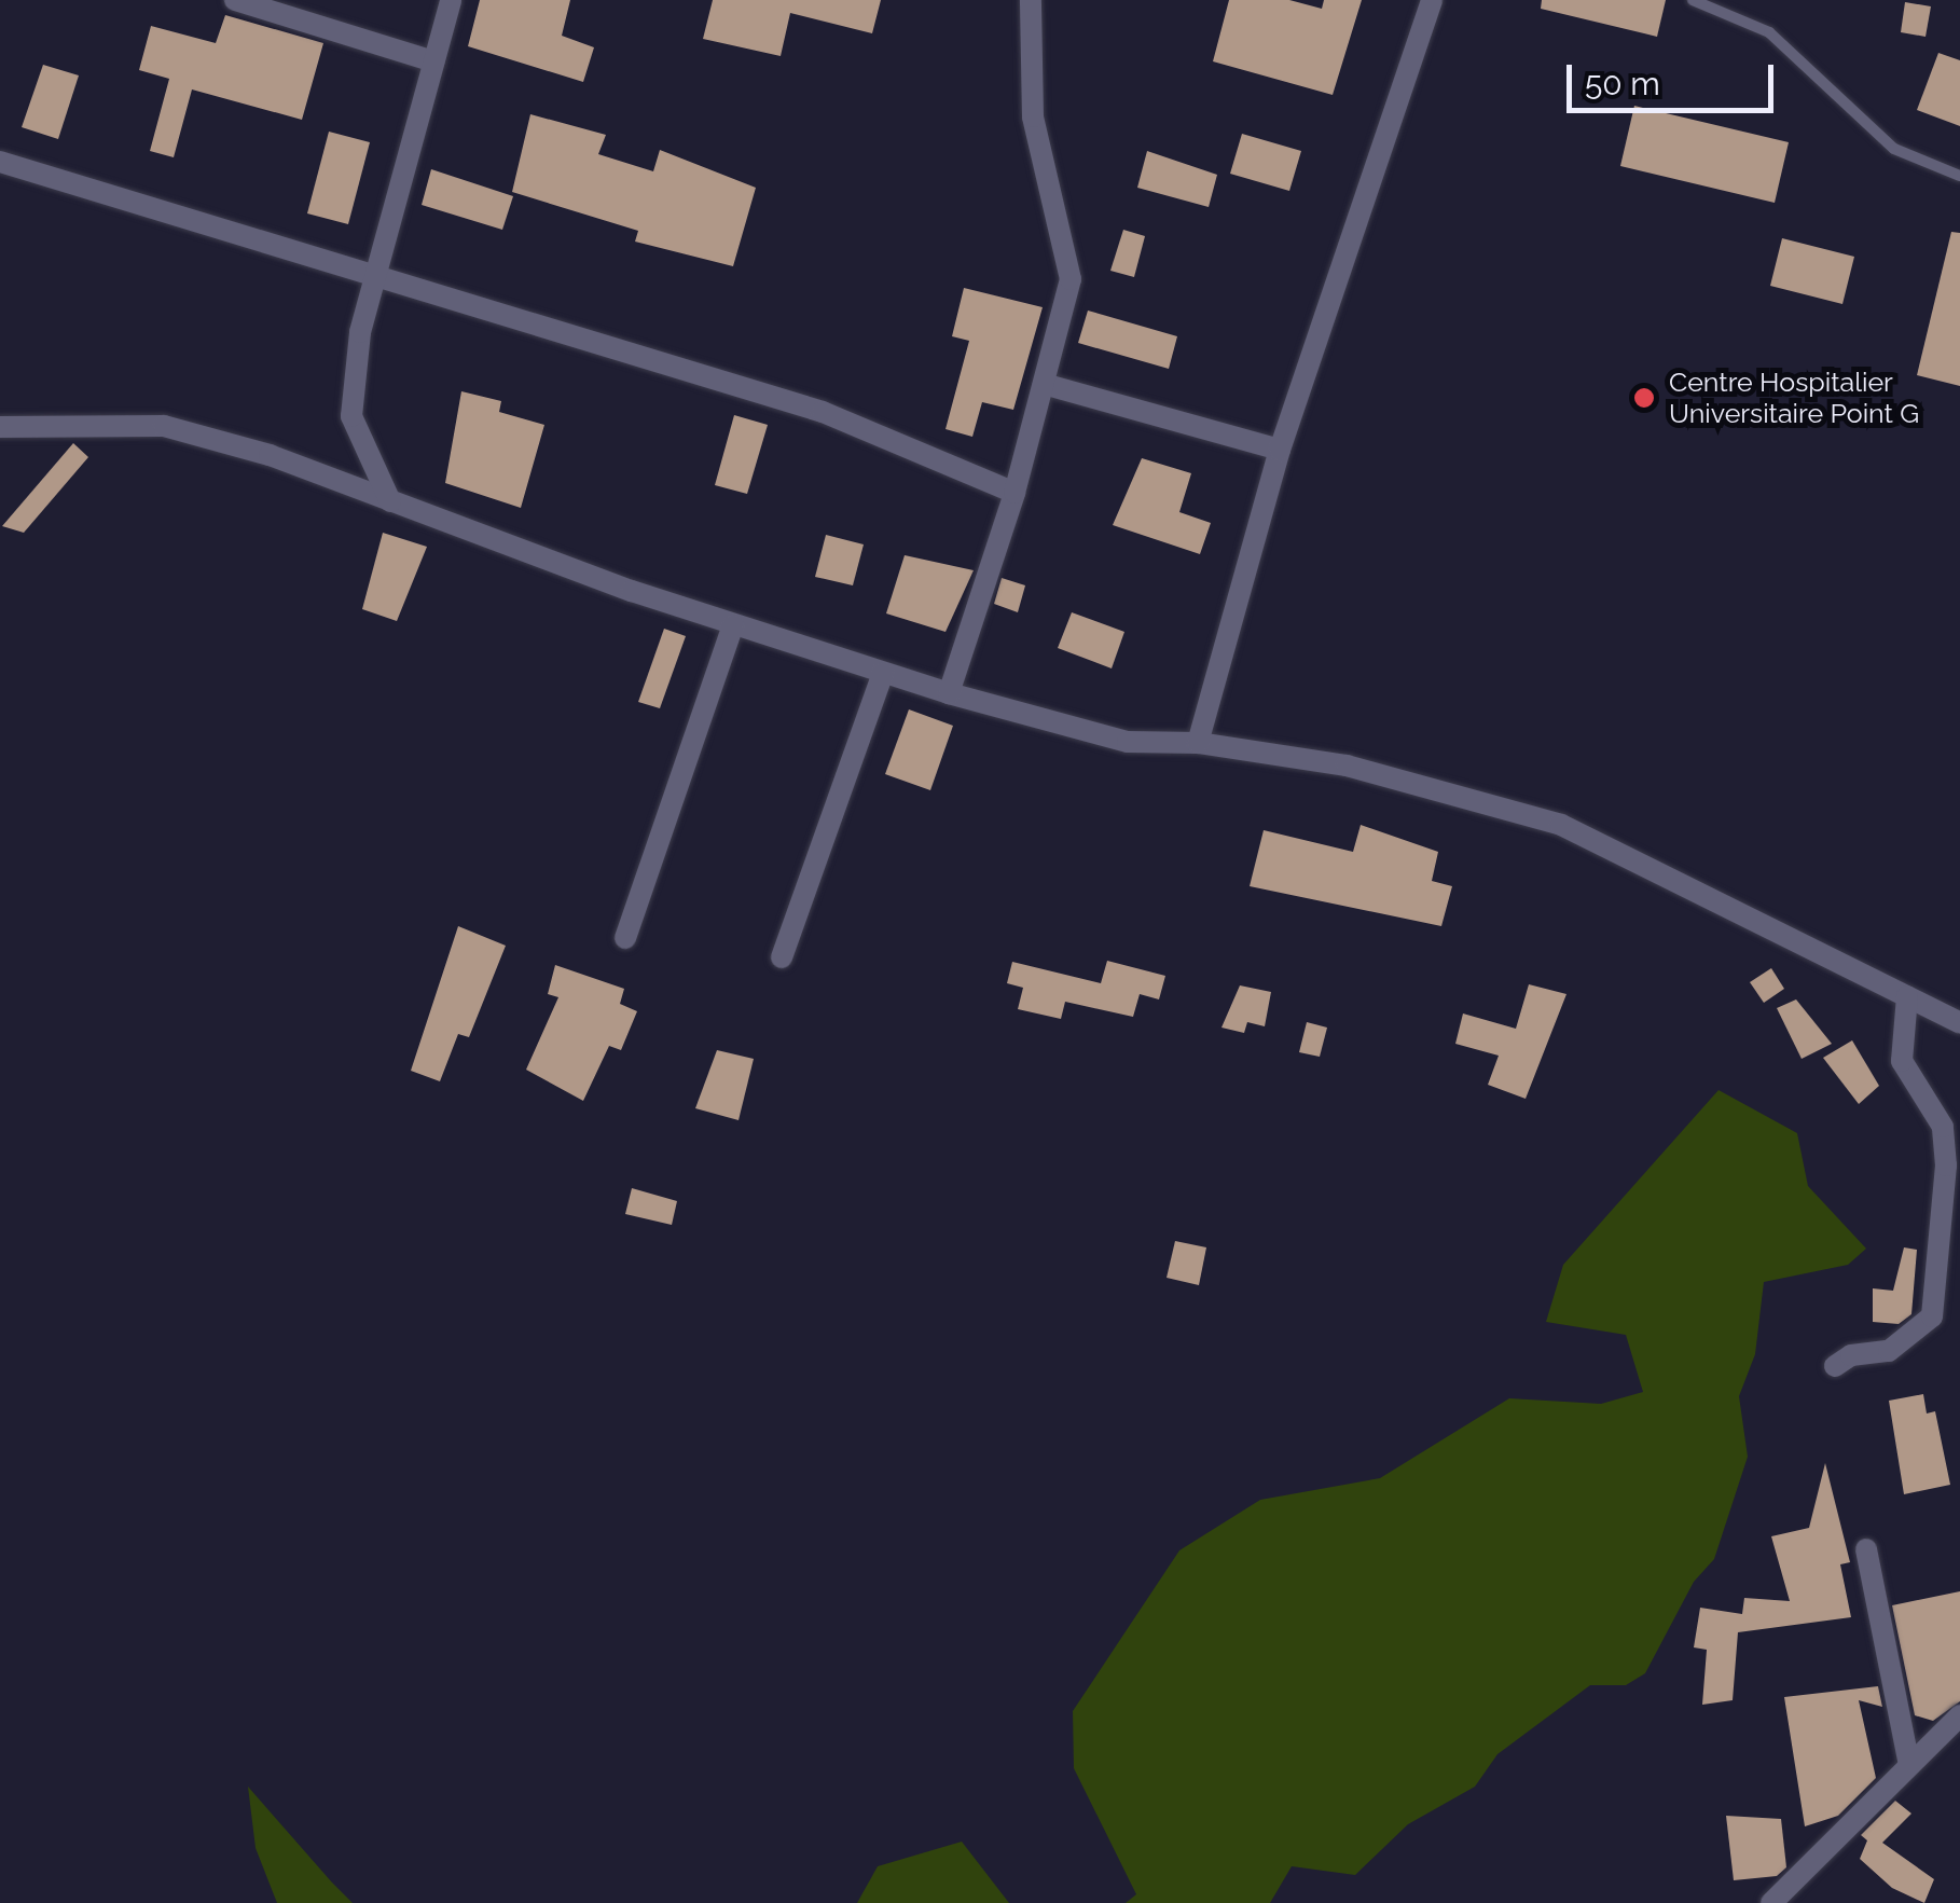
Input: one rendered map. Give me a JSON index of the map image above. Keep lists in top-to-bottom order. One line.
{"places":["Centre Hospitalier Universitaire Point G"],"scale_bar":"50 m"}
